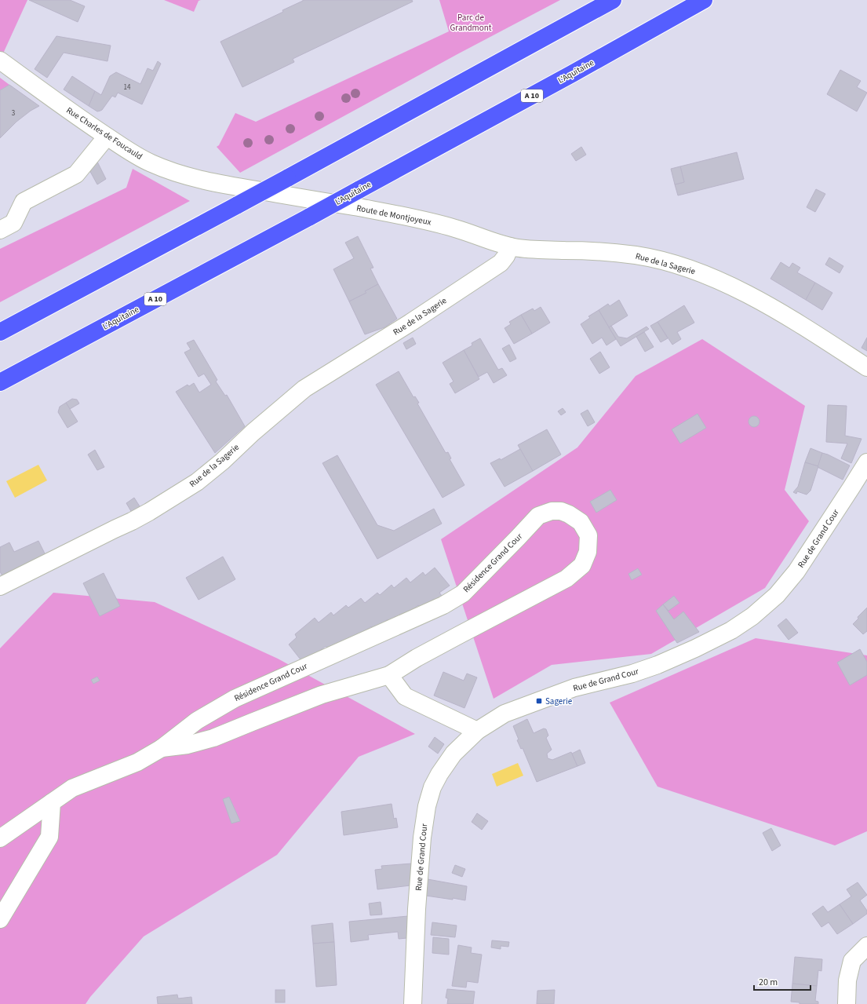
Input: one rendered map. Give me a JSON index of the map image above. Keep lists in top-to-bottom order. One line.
{"streets":{"highway":["L'Aquitaine","A 10"],"street":["Rue Charles de Foucauld","Route de Montjoyeux","Rue de la Sagerie","Rue de Grand Cour","Résidence Grand Cour"]},"crossings":[["Rue Charles de Foucauld","Route de Montjoyeux"],["Route de Montjoyeux","Rue de la Sagerie"]],"parks":["Parc de Grandmont"],"places":{"transit":["Sagerie"]},"house_numbers":["14","3"],"scale_bar":"20 m"}
